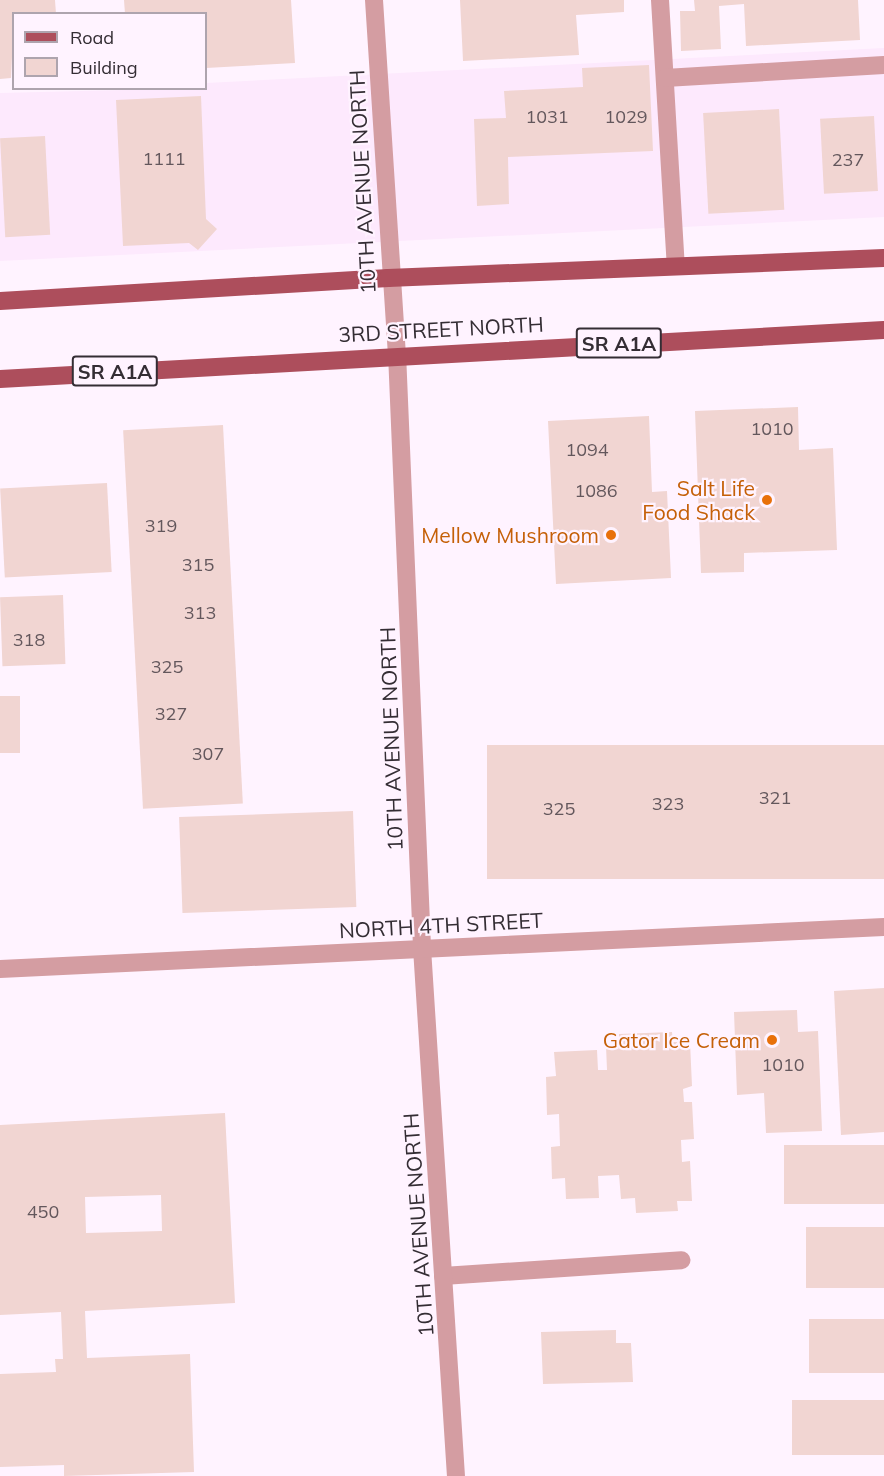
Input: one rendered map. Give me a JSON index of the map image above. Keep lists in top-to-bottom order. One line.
{"streets":{"main road":["3RD STREET NORTH","SR A1A"],"street":["10TH AVENUE NORTH","NORTH 4TH STREET"]},"crossings":[["10TH AVENUE NORTH","3RD STREET NORTH"],["10TH AVENUE NORTH","NORTH 4TH STREET"]],"places":["Salt Life Food Shack","Mellow Mushroom","Gator Ice Cream"],"house_numbers":["1031","1029","1111","237","1010","1094","1086","319","315","313","318","325","327","307","321","323","325","1010","450"],"legend":["Road","Building"]}
